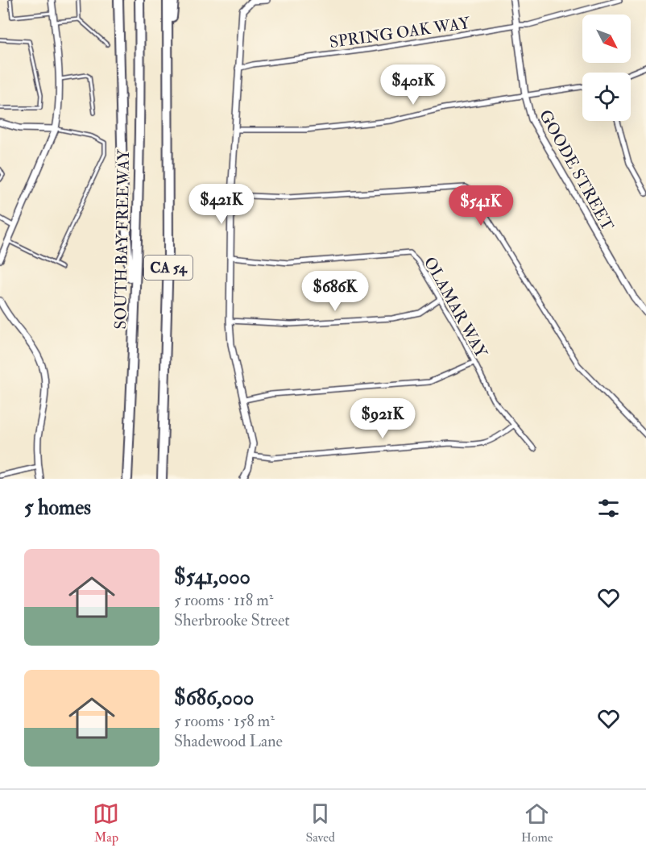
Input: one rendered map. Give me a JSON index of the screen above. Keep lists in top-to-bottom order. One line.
{"streets":{"highway":["SOUTH BAY FREEWAY","CA 54"],"street":["SPRING OAK WAY","GOODE STREET","OLAMAR WAY"]},"crossings":[["SPRING OAK WAY","GOODE STREET"]],"north":"bottom right","page":{"price":["$401K","$421K","$541K","$686K","$921K"],"heading":"5 homes","list":[{"name":"$541,000","note":"5 rooms · 118 m² · Sherbrooke Street"},{"name":"$686,000","note":"5 rooms · 158 m² · Shadewood Lane"}],"tabs":["Map","Saved","Home"]}}
